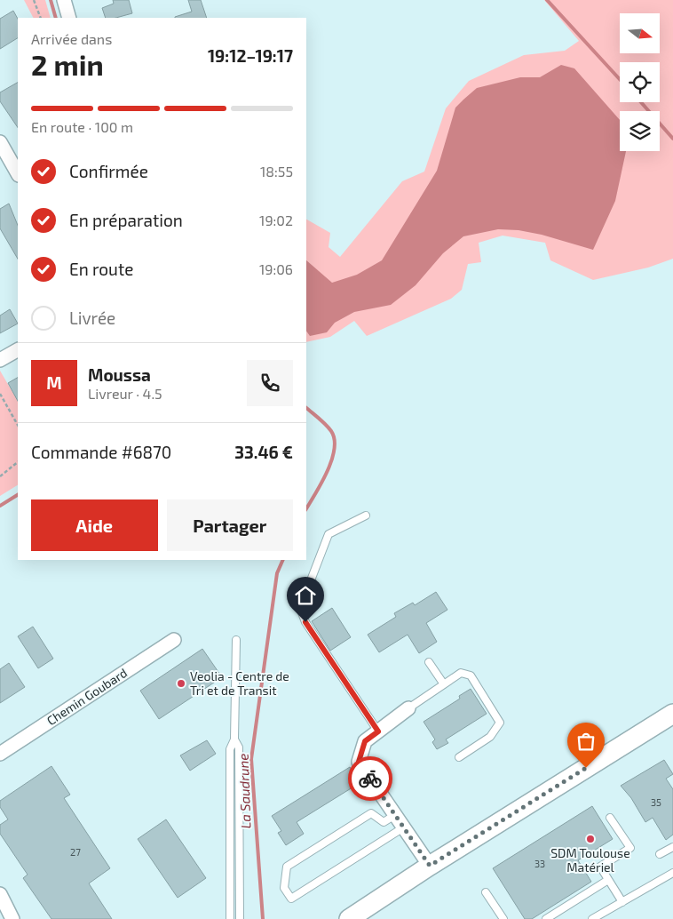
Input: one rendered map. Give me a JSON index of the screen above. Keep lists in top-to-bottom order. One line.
{"streets":{"street":["Chemin Goubard"]},"water":["La Saudrune"],"places":["Veolia - Centre de Tri et de Transit","SDM Toulouse Matériel"],"house_numbers":["35","27","33"],"north":"right","page":{"heading":["2 min","Arrivée dans","19:12–19:17"],"panel":["Moussa","Livreur · 4.5","Commande #6870","33.46 €"],"bar":"En route · 100 m","list":[["Confirmée","18:55"],["En préparation","19:02"],["En route","19:06"],"Livrée"],"round":"M","buttons":["Aide","Partager"]}}
